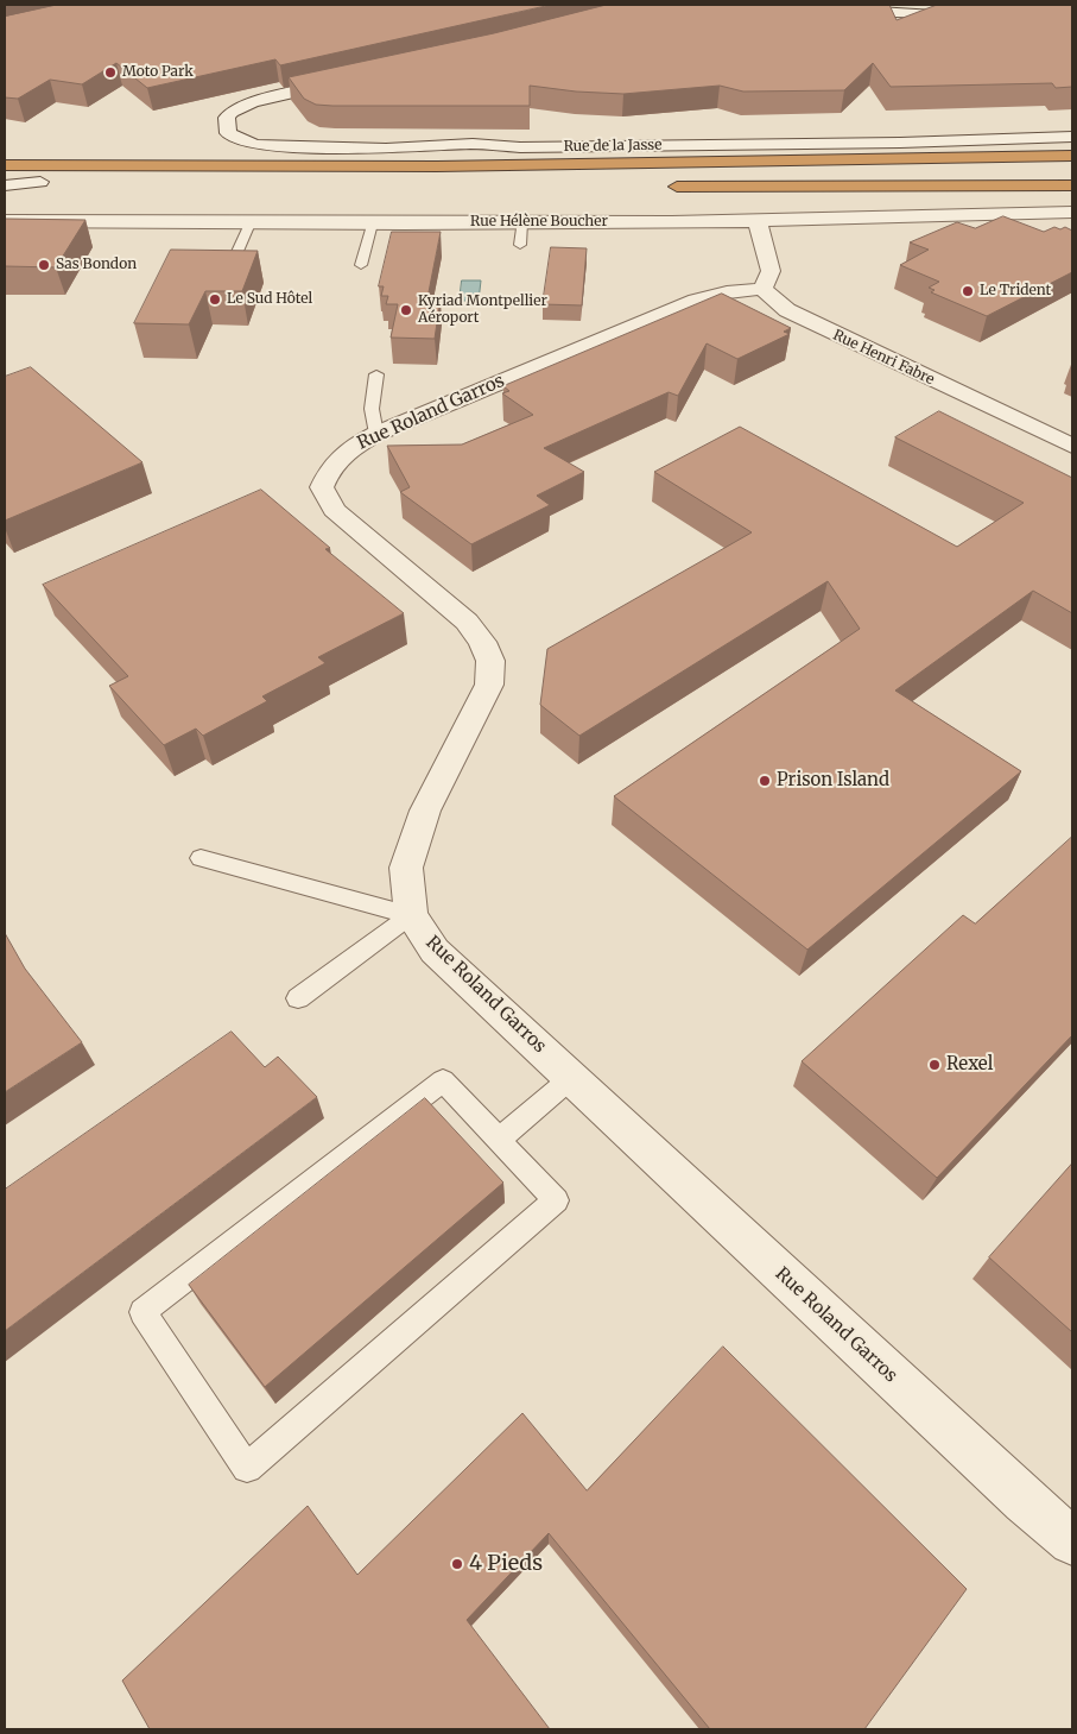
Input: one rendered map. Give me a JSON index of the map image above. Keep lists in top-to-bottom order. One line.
{"streets":{"street":["Rue de la Jasse","Rue Hélène Boucher","Rue Henri Fabre","Rue Roland Garros"]},"crossings":[["Rue Henri Fabre","Rue Roland Garros"]],"places":["Moto Park","Sas Bondon","Le Trident","Le Sud Hôtel","Kyriad Montpellier Aéroport","Prison Island","Rexel","4 Pieds"]}
